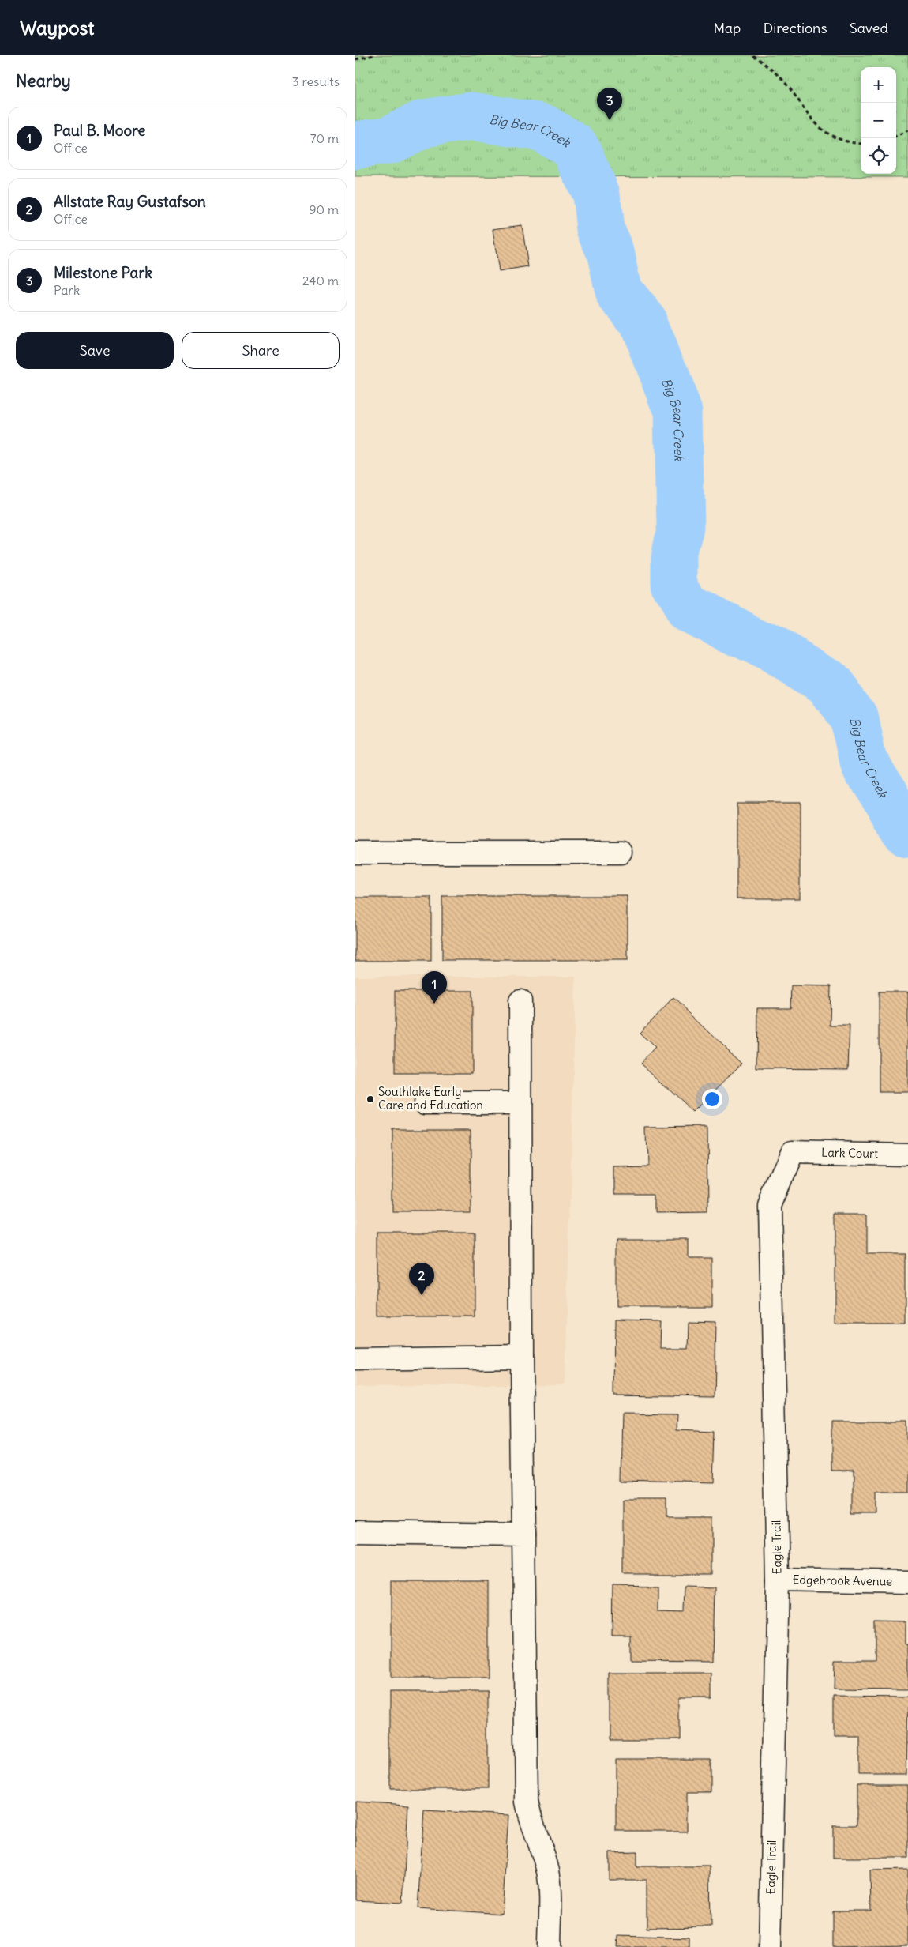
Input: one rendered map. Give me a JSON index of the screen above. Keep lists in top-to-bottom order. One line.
{"streets":{"street":["Lark Court","Eagle Trail","Edgebrook Avenue"]},"crossings":[["Lark Court","Eagle Trail"],["Eagle Trail","Edgebrook Avenue"]],"water":["Big Bear Creek"],"places":["Southlake Early Care and Education"],"page":{"header":"Waypost","nav":["Map","Directions","Saved"],"heading":["Nearby","3 results"],"map_buttons":["+","−"],"pins":["3","1","2"],"list":[{"mark":"1","name":"Paul B. Moore","note":"Office","value":"70 m"},{"mark":"2","name":"Allstate Ray Gustafson","note":"Office","value":"90 m"},{"mark":"3","name":"Milestone Park","note":"Park","value":"240 m"}],"buttons":["Save","Share"]}}
